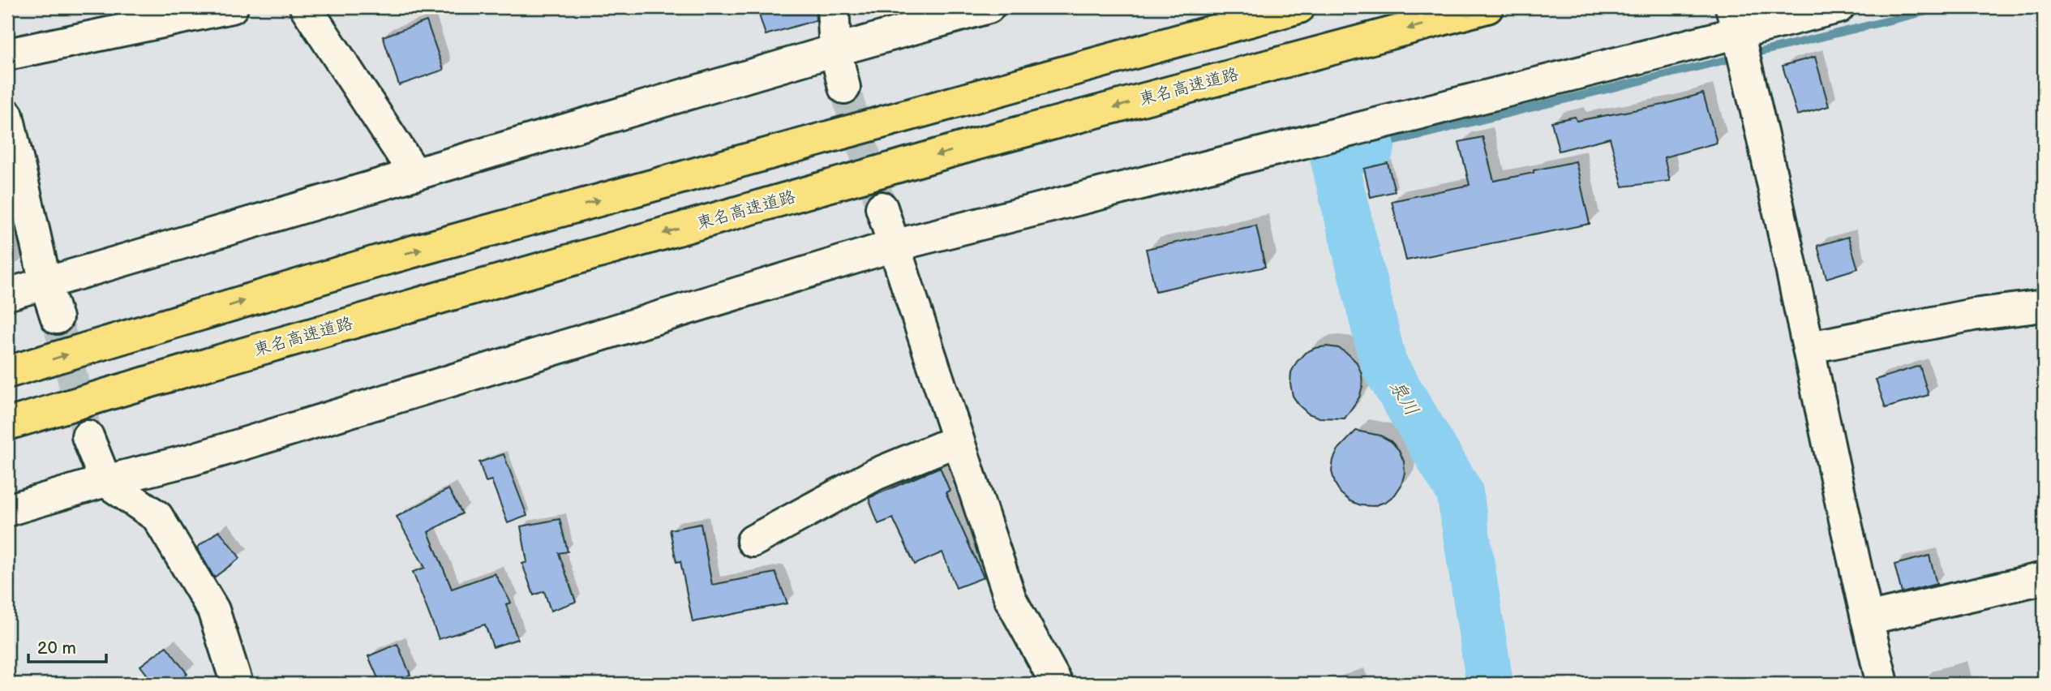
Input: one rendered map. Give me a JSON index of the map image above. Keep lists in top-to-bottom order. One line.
{"streets":{"highway":["東名高速道路"]},"water":["泉川"],"scale_bar":"20 m"}
